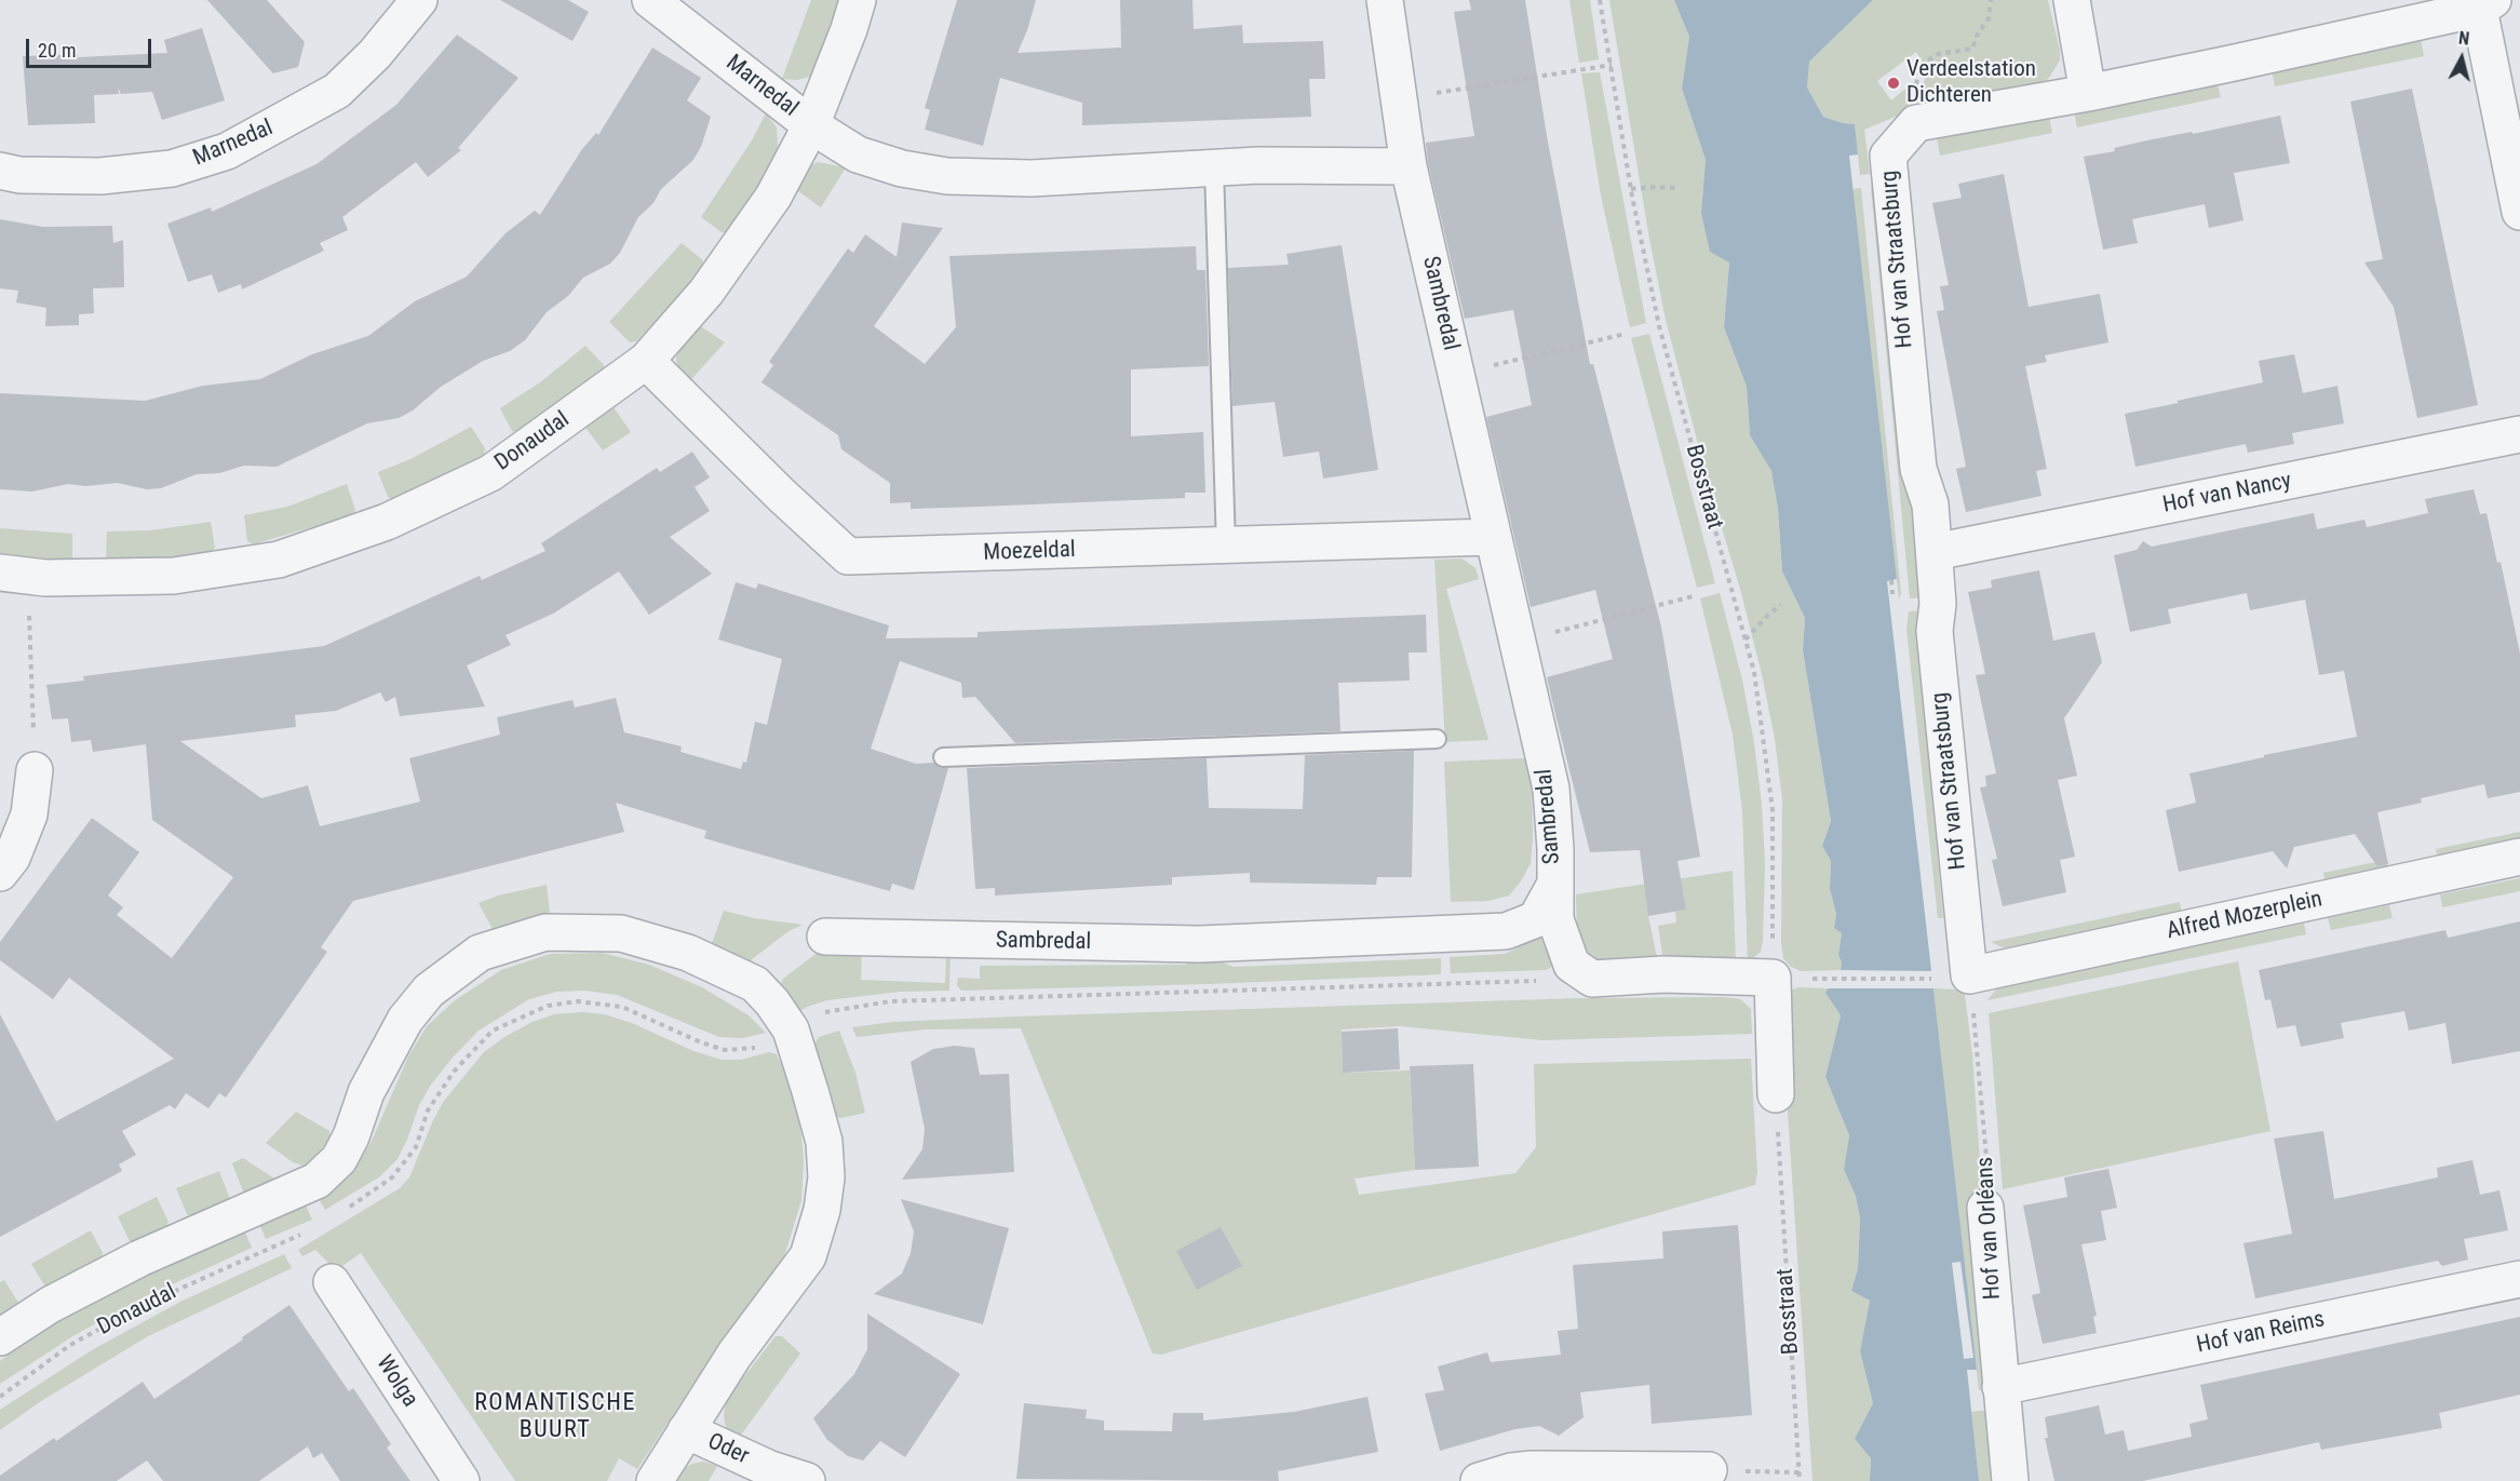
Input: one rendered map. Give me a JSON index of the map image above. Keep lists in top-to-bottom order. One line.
{"streets":{"street":["Marnedal","Hof van Straatsburg","Sambredal","Donaudal","Hof van Nancy","Moezeldal","Alfred Mozerplein","Hof van Orléans","Hof van Reims","Wolga","Oder"],"path":["Bosstraat"]},"crossings":[["Marnedal","Donaudal"],["Hof van Straatsburg","Hof van Nancy"],["Hof van Straatsburg","Alfred Mozerplein"],["Hof van Straatsburg","Hof van Orléans"],["Sambredal","Moezeldal"],["Donaudal","Moezeldal"],["Donaudal","Oder"],["Alfred Mozerplein","Hof van Orléans"],["Hof van Orléans","Hof van Reims"]],"districts":["ROMANTISCHE BUURT"],"places":["Verdeelstation Dichteren"],"scale_bar":"20 m","north":"top"}
